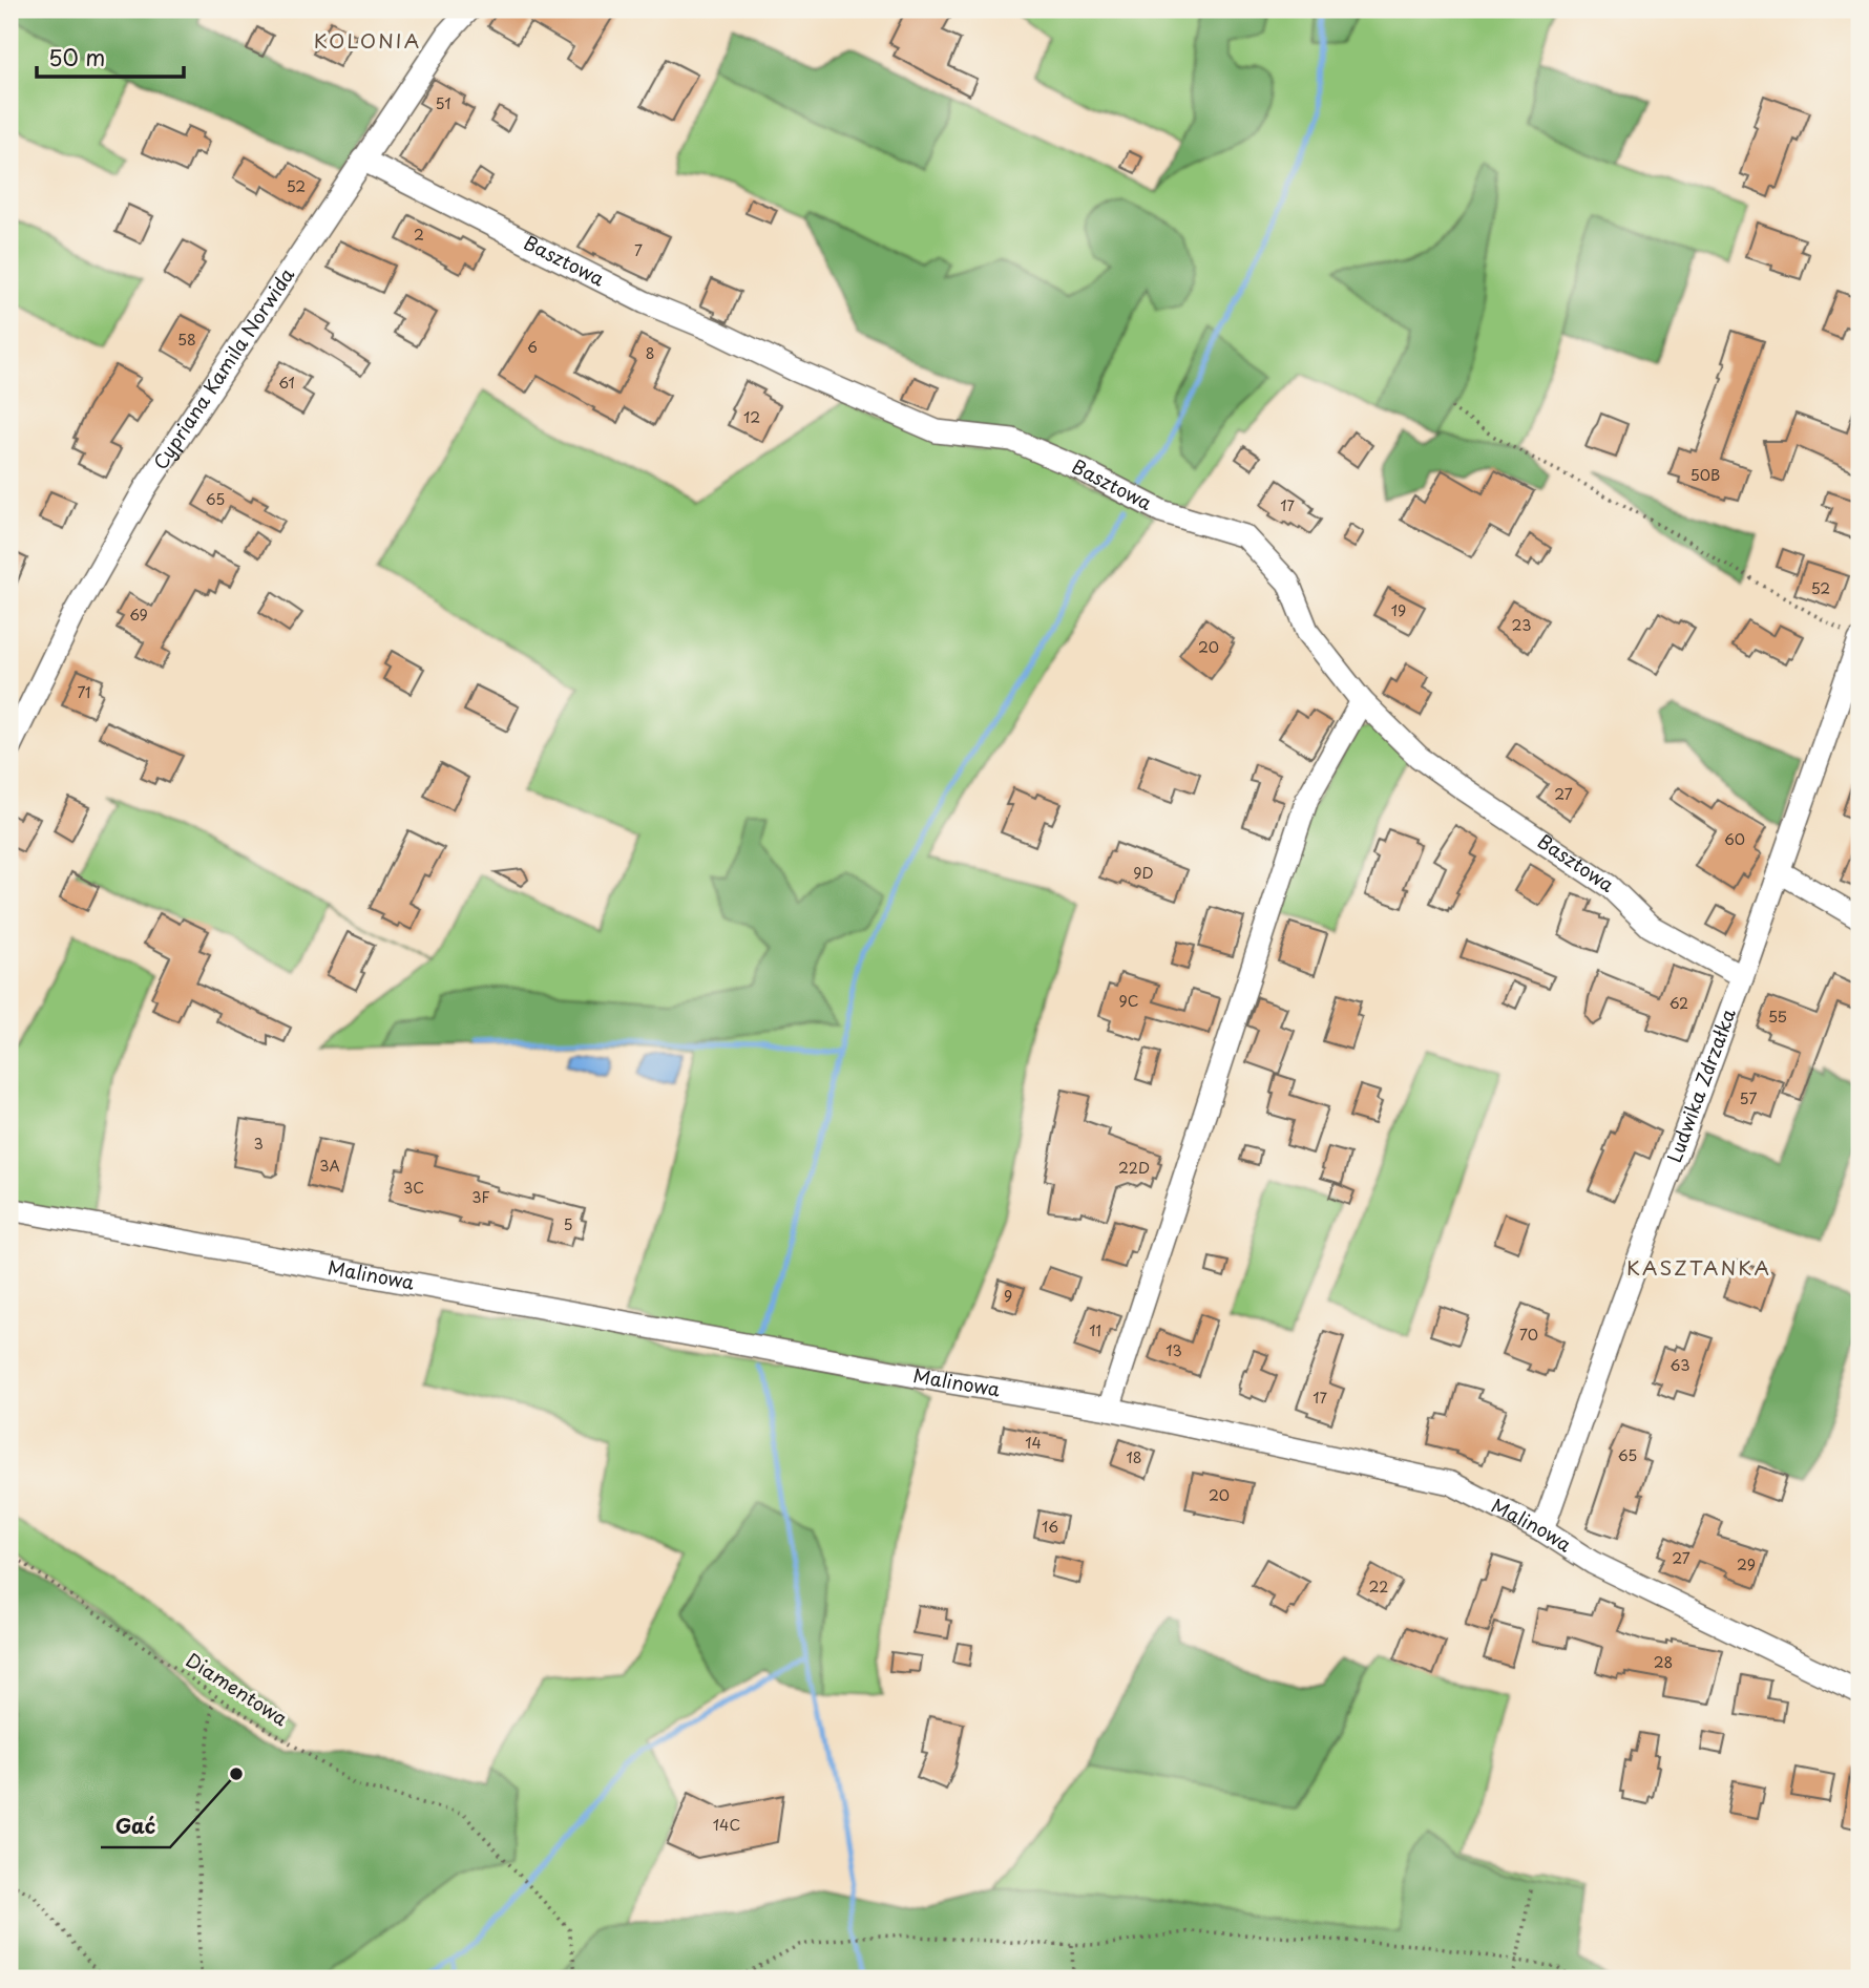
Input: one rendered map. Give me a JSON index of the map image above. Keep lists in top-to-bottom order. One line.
{"streets":{"street":["Basztowa","Cypriana Kamila Norwida","Ludwika Zdrzałka","Malinowa"],"path":["Diamentowa"]},"crossings":[["Basztowa","Cypriana Kamila Norwida"],["Basztowa","Ludwika Zdrzałka"],["Ludwika Zdrzałka","Malinowa"]],"districts":["KOLONIA","KASZTANKA"],"places":["Gać"],"house_numbers":["51","52","2","7","58","6","8","61","12","50B","65","17","52","19","69","23","20","71","27","60","9D","9C","62","55","57","3","3A","22D","3C","3F","5","9","11","70","13","63","17","14","65","18","20","16","27","29","22","28","14C"],"scale_bar":"50 m"}
